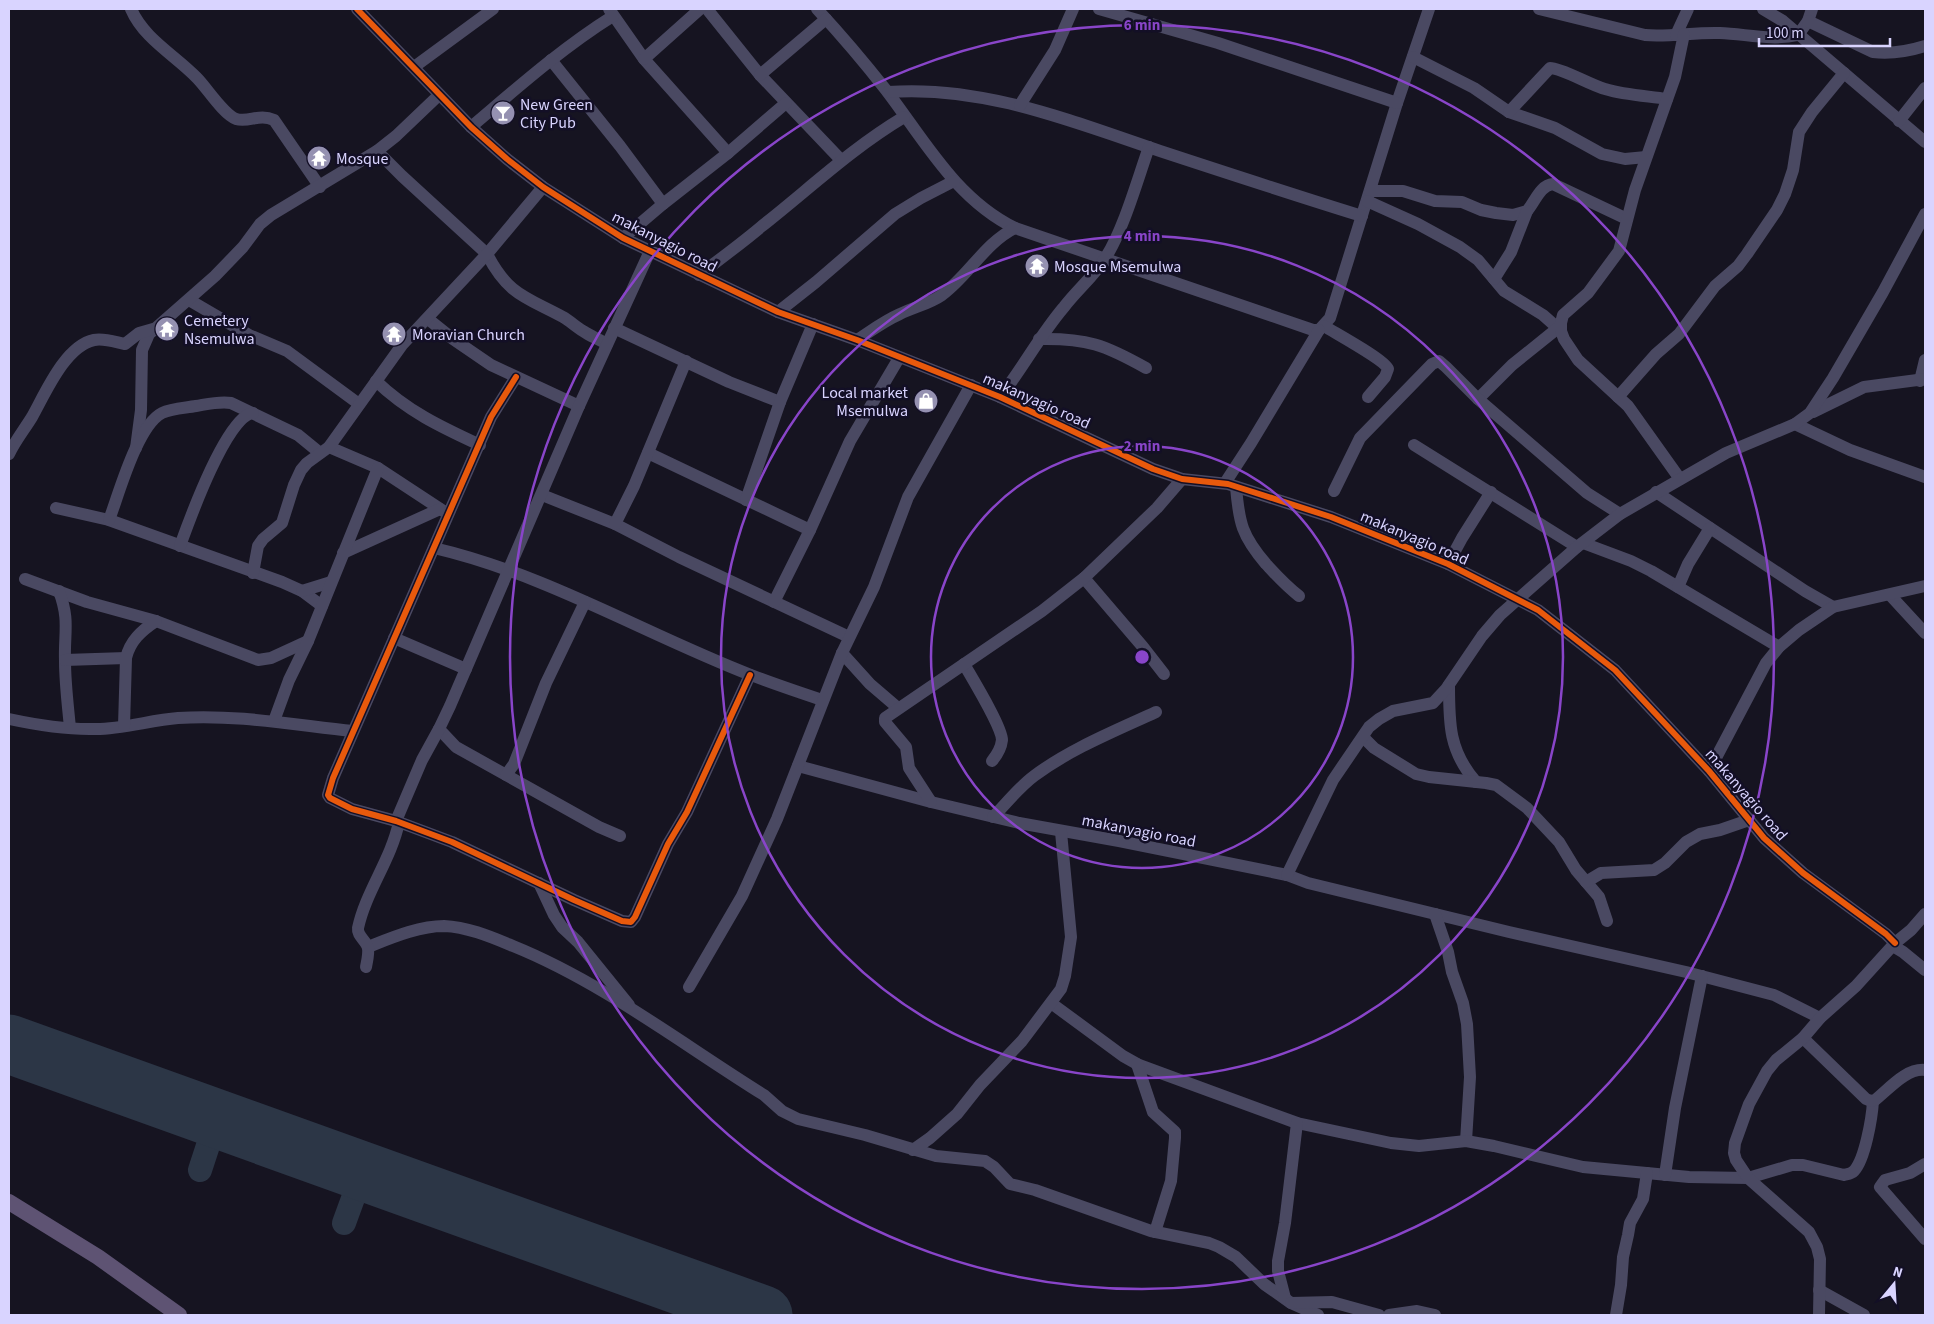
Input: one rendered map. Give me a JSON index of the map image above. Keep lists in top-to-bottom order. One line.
{"streets":{"street":["makanyagio road"]},"places":{"bar":["New Green City Pub"],"temple":["Mosque","Mosque Msemulwa","Cemetery Nsemulwa","Moravian Church"],"shop":["Local market Msemulwa"]},"scale_bar":"100 m","north":"top","rings":["6 min","4 min","2 min"]}
